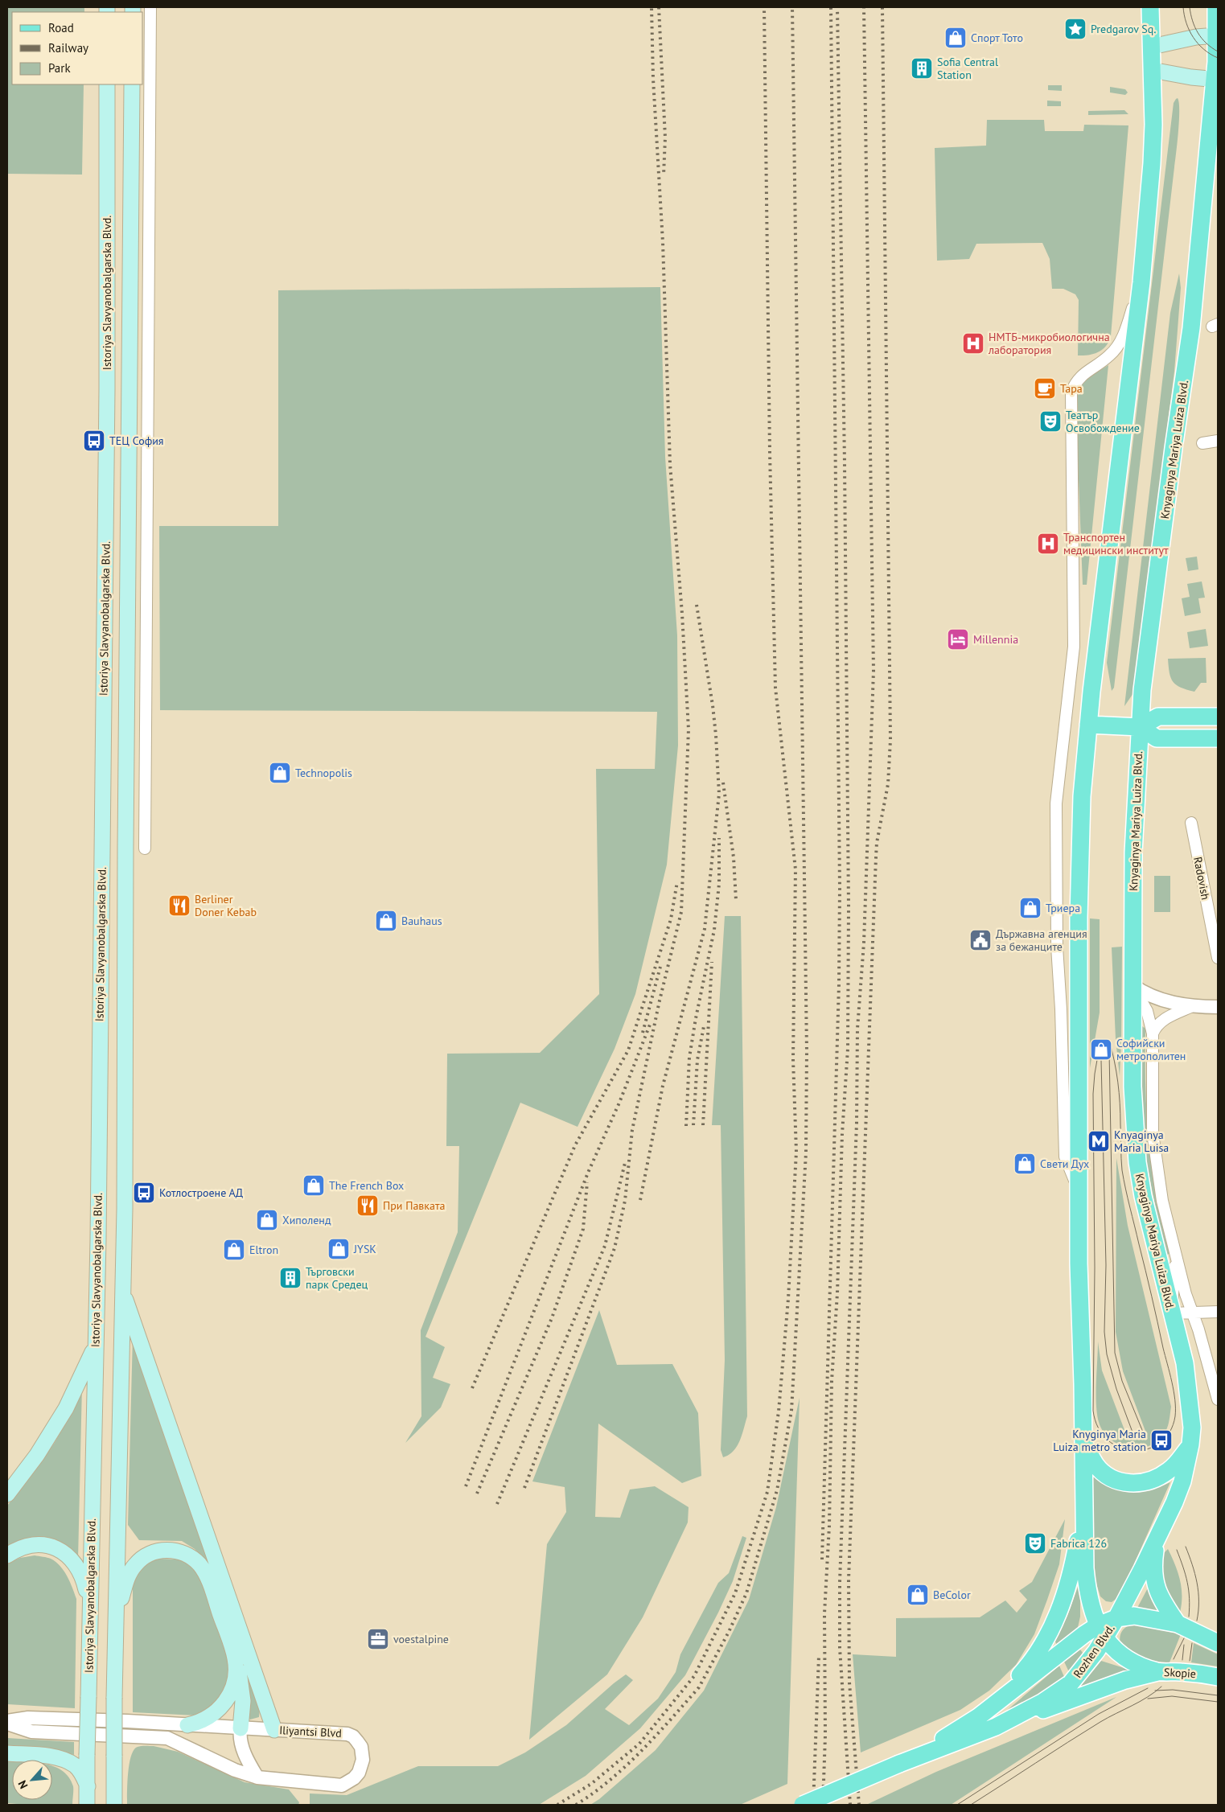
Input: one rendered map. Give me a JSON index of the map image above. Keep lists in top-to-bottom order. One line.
{"streets":{"main road":["Istoriya Slavyanobalgarska Blvd.","Knyaginya Mariya Luiza Blvd.","Rozhen Blvd.","Skopie"],"street":["Radovish","Iliyantsi Blvd"]},"crossings":[["Knyaginya Mariya Luiza Blvd.","Rozhen Blvd."],["Rozhen Blvd.","Skopie"]],"places":{"place":["Predgarov Sq."],"shop":["Спорт Тото","Technopolis","Триера","Bauhaus","Софийски метрополитен","Свети Дух","The French Box","Хиполенд","JYSK","Eltron","BeColor"],"building":["Sofia Central Station","Търговски парк Средец"],"hospital":["НМТБ-микробиологична лаборатория","Транспортен медицински институт"],"cafe":["Тара"],"theatre":["Театър Освобождение","Fabrica 126"],"bus stop":["ТЕЦ София","Котлостроене АД","Knyginya Maria Luiza metro station"],"hotel":["Millennia"],"restaurant":["Berliner Doner Kebab","При Павката"],"public building":["Държавна агенция за бежанците"],"metro station":["Knyaginya Maria Luisa"],"office":["voestalpine"]},"legend":["Road","Railway","Park"],"north":"bottom left"}
